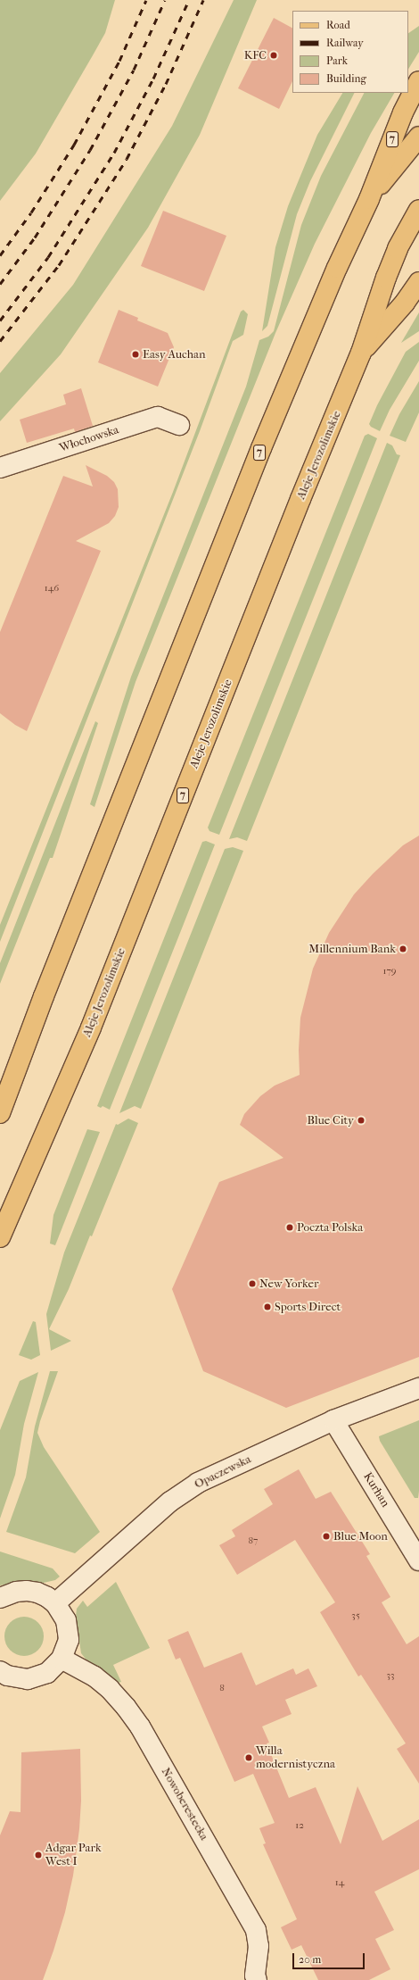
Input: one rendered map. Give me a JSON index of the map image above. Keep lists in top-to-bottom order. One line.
{"streets":{"main road":["7","Aleje Jerozolimskie"],"street":["Włochowska","Opaczewska","Kurhan","Nowoberestecka"]},"crossings":[["7","Aleje Jerozolimskie"],["Opaczewska","Kurhan"]],"places":["KFC","Easy Auchan","Millennium Bank","Blue City","Poczta Polska","New Yorker","Sports Direct","Blue Moon","Willa modernistyczna","Adgar Park West I"],"house_numbers":["146","179","87","35","33","8","12","14"],"legend":["Road","Railway","Park","Building"],"scale_bar":"20 m"}
